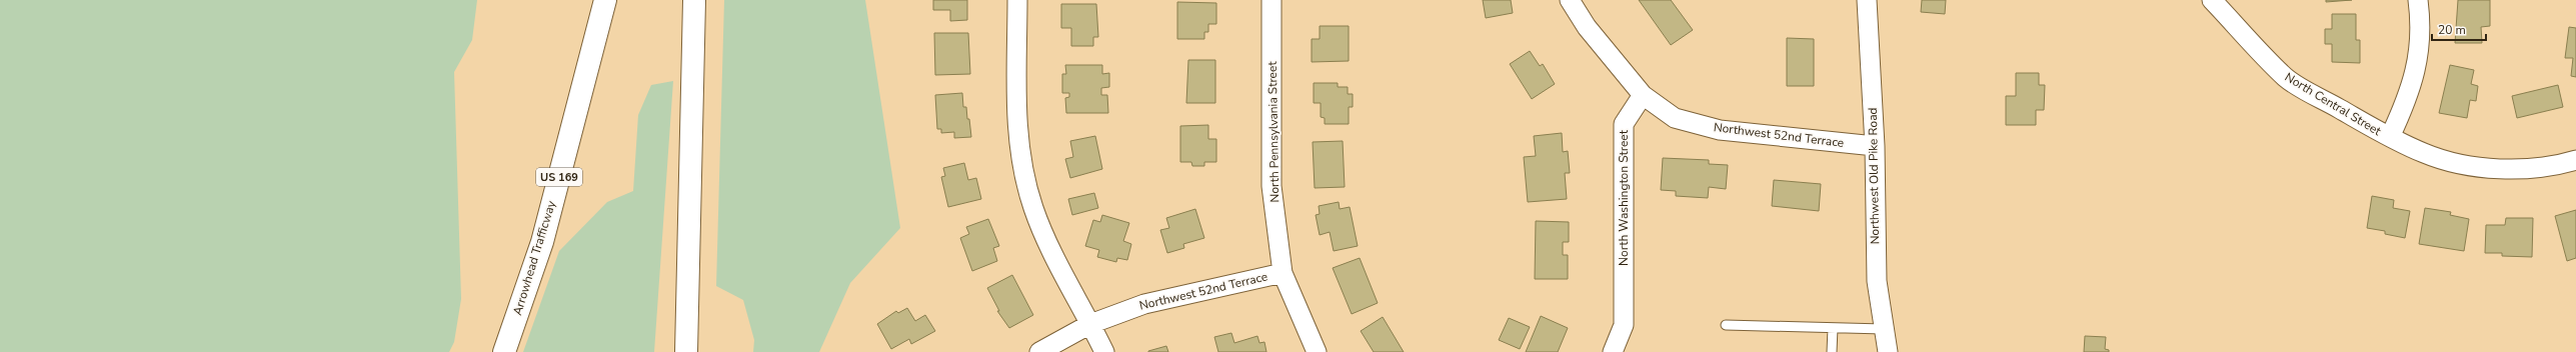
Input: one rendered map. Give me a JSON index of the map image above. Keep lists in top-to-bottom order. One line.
{"streets":{"highway":["US 169","Arrowhead Trafficway"],"street":["North Central Street","North Pennsylvania Street","Northwest 52nd Terrace","Northwest Old Pike Road","North Washington Street"]},"crossings":[["North Pennsylvania Street","Northwest 52nd Terrace"],["Northwest 52nd Terrace","Northwest Old Pike Road"],["Northwest 52nd Terrace","North Washington Street"]],"scale_bar":"20 m"}
